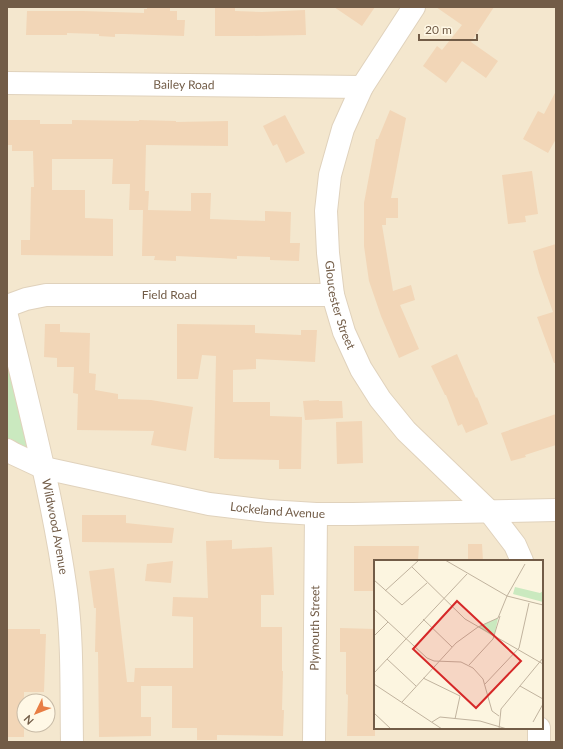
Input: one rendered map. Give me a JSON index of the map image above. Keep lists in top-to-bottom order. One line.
{"streets":{"street":["Bailey Road","Field Road","Gloucester Street","Lockeland Avenue","Wildwood Avenue","Plymouth Street"]},"crossings":[["Bailey Road","Gloucester Street"],["Field Road","Gloucester Street"],["Gloucester Street","Lockeland Avenue"],["Lockeland Avenue","Wildwood Avenue"],["Lockeland Avenue","Plymouth Street"]],"scale_bar":"20 m","north":"bottom left"}
